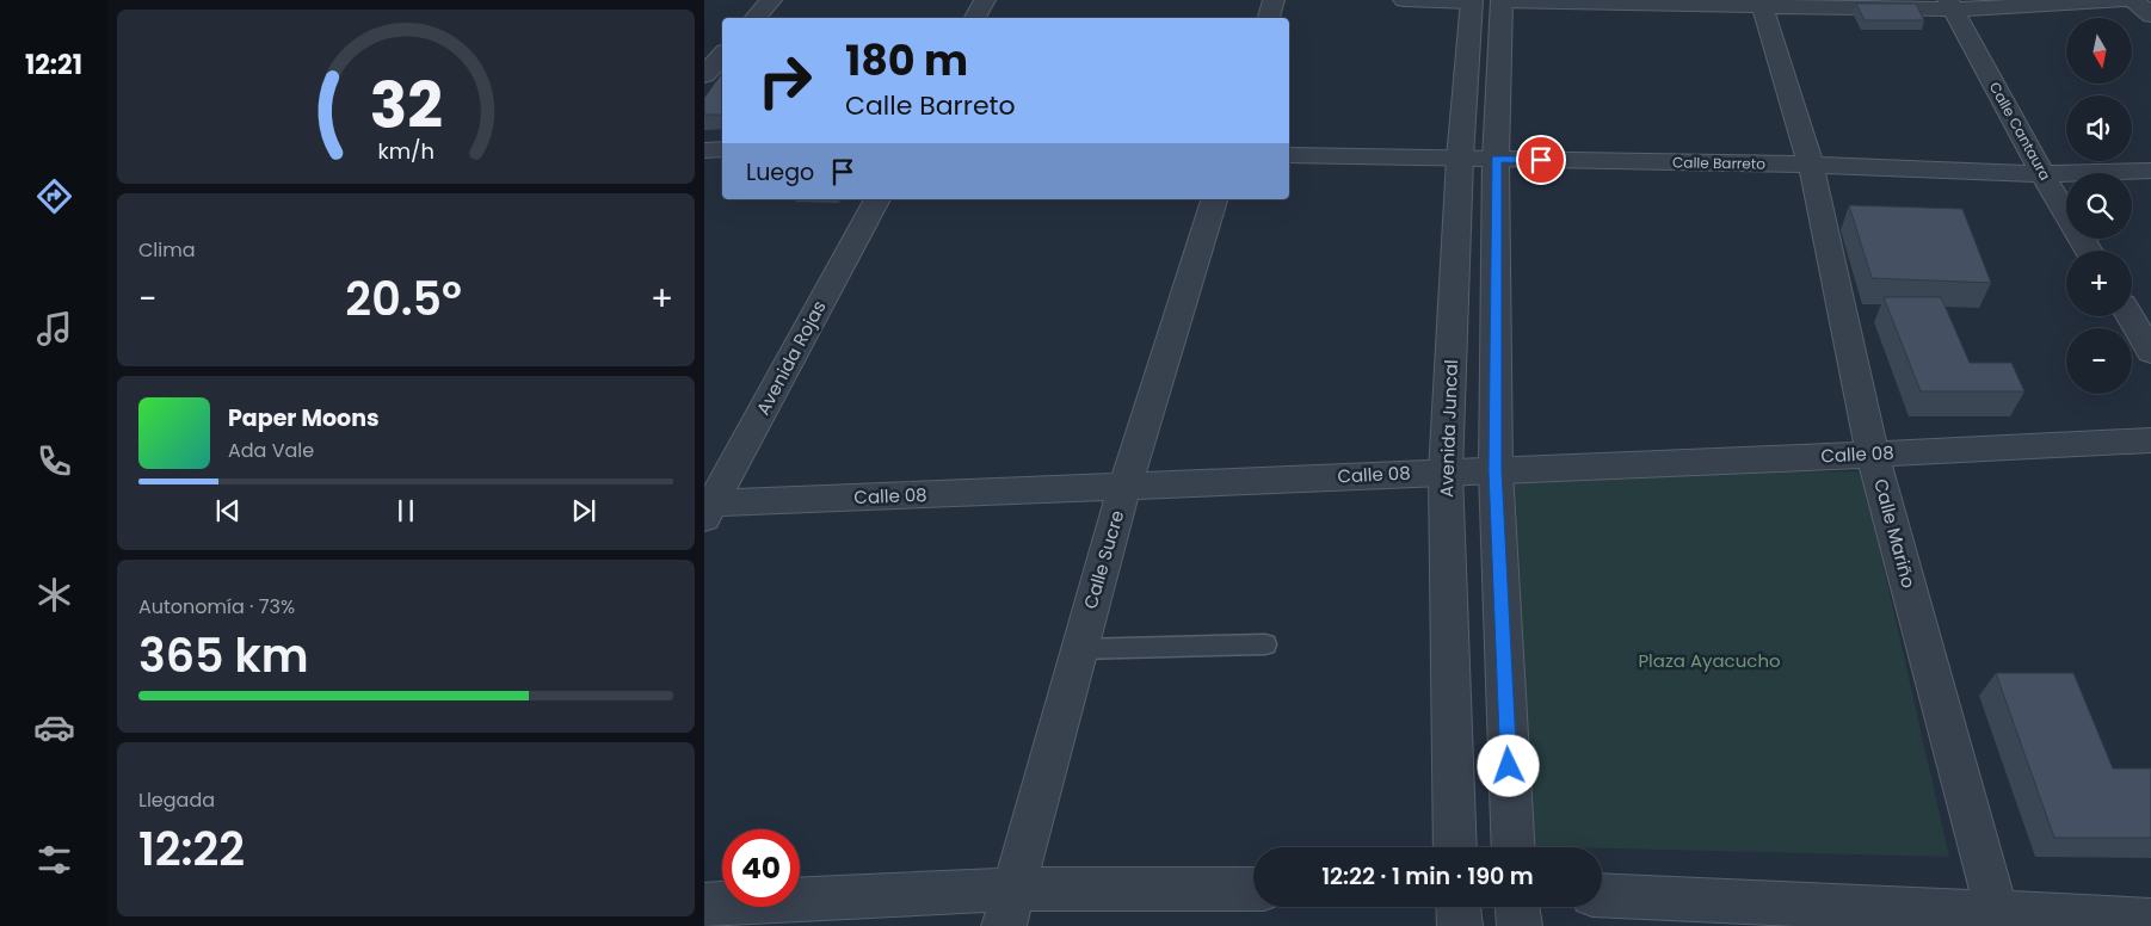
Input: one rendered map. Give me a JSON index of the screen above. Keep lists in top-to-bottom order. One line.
{"streets":{"street":["Calle Cantaura","Calle Barreto","Avenida Rojas","Avenida Juncal","Calle 08","Calle Mariño","Calle Sucre"]},"crossings":[["Calle Cantaura","Calle Barreto"],["Calle Barreto","Avenida Juncal"],["Calle Barreto","Calle Mariño"],["Avenida Rojas","Calle 08"],["Avenida Juncal","Calle 08"],["Calle 08","Calle Mariño"],["Calle 08","Calle Sucre"]],"parks":["Plaza Ayacucho"],"north":"bottom","page":{"tabs":"12:21","map_buttons":["+","−"],"turn":["180 m","Calle Barreto"],"then":"Luego","tile":["Clima",["Autonomía · 73%","365 km"],["Llegada","12:22"]],"heat":["−","20.5°","+"],"song":["Paper Moons","Ada Vale"],"limit":"40","trip":"12:22 · 1 min · 190 m","gauge":["32","km/h"]}}
